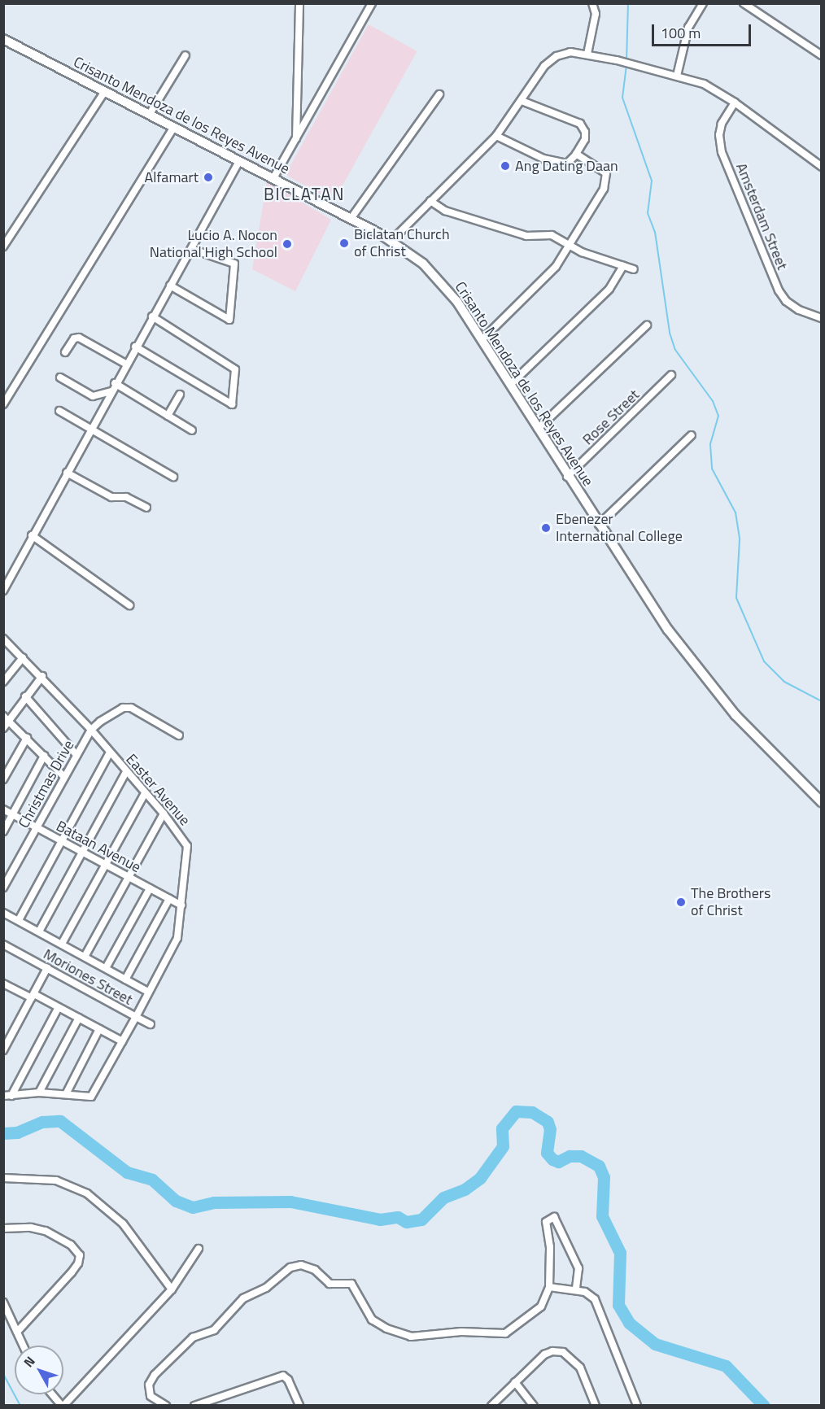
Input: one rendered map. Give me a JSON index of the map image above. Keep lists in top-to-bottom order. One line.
{"streets":{"main road":["Crisanto Mendoza de los Reyes Avenue"],"street":["Amsterdam Street","Rose Street","Christmas Drive","Easter Avenue","Bataan Avenue","Moriones Street"]},"crossings":[["Crisanto Mendoza de los Reyes Avenue","Rose Street"],["Christmas Drive","Easter Avenue"],["Christmas Drive","Bataan Avenue"],["Easter Avenue","Bataan Avenue"],["Easter Avenue","Moriones Street"]],"districts":["BICLATAN"],"places":["Ang Dating Daan","Alfamart","Biclatan Church of Christ","Lucio A. Nocon National High School","Ebenezer International College","The Brothers of Christ"],"scale_bar":"100 m","north":"top left"}
